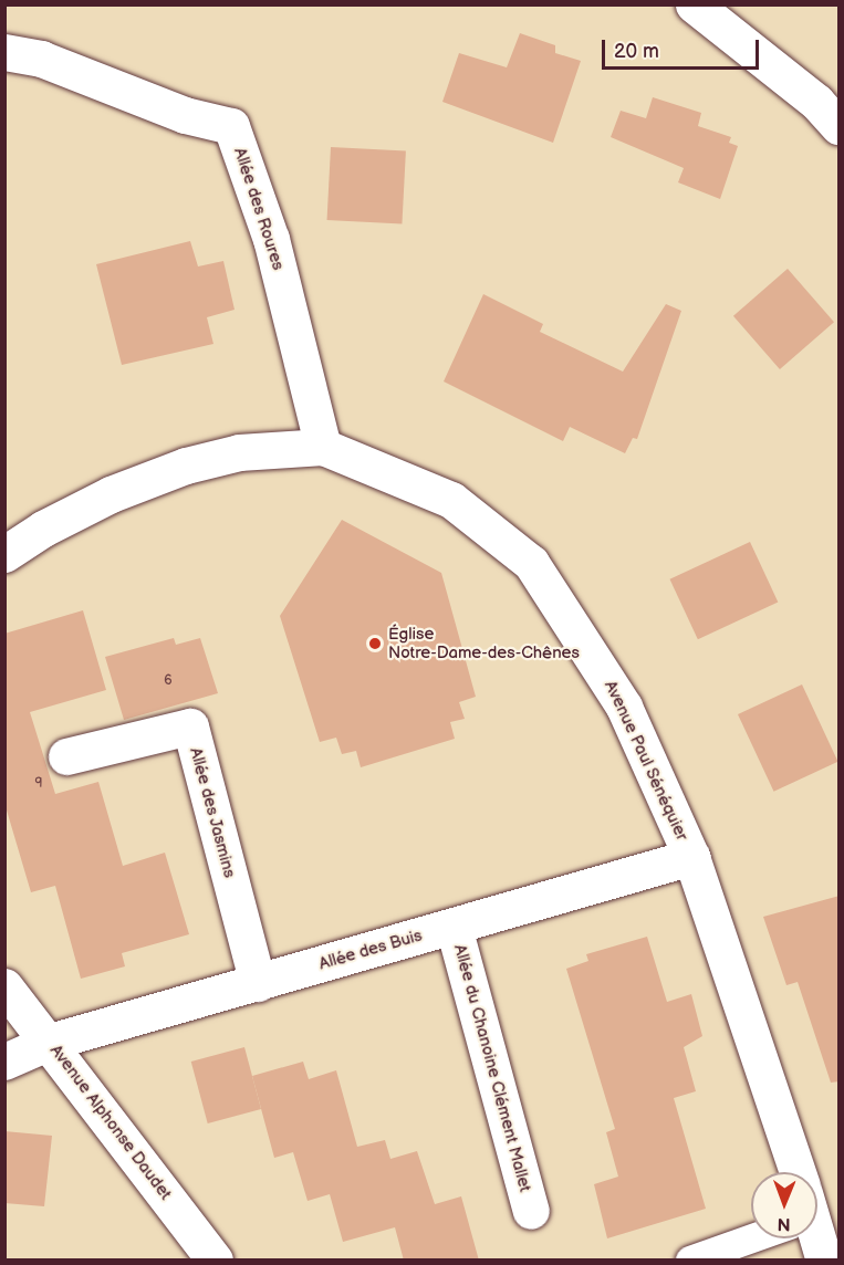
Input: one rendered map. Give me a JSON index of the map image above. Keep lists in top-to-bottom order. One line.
{"streets":{"street":["Allée des Roures","Avenue Paul Sénéquier","Allée des Jasmins","Allée des Buis","Allée du Chanoine Clément Mallet","Avenue Alphonse Daudet"]},"crossings":[["Allée des Roures","Avenue Paul Sénéquier"],["Avenue Paul Sénéquier","Allée des Buis"],["Allée des Jasmins","Allée des Buis"],["Allée des Buis","Allée du Chanoine Clément Mallet"],["Allée des Buis","Avenue Alphonse Daudet"]],"places":["Église Notre-Dame-des-Chênes"],"house_numbers":["6","9"],"scale_bar":"20 m","north":"bottom"}
